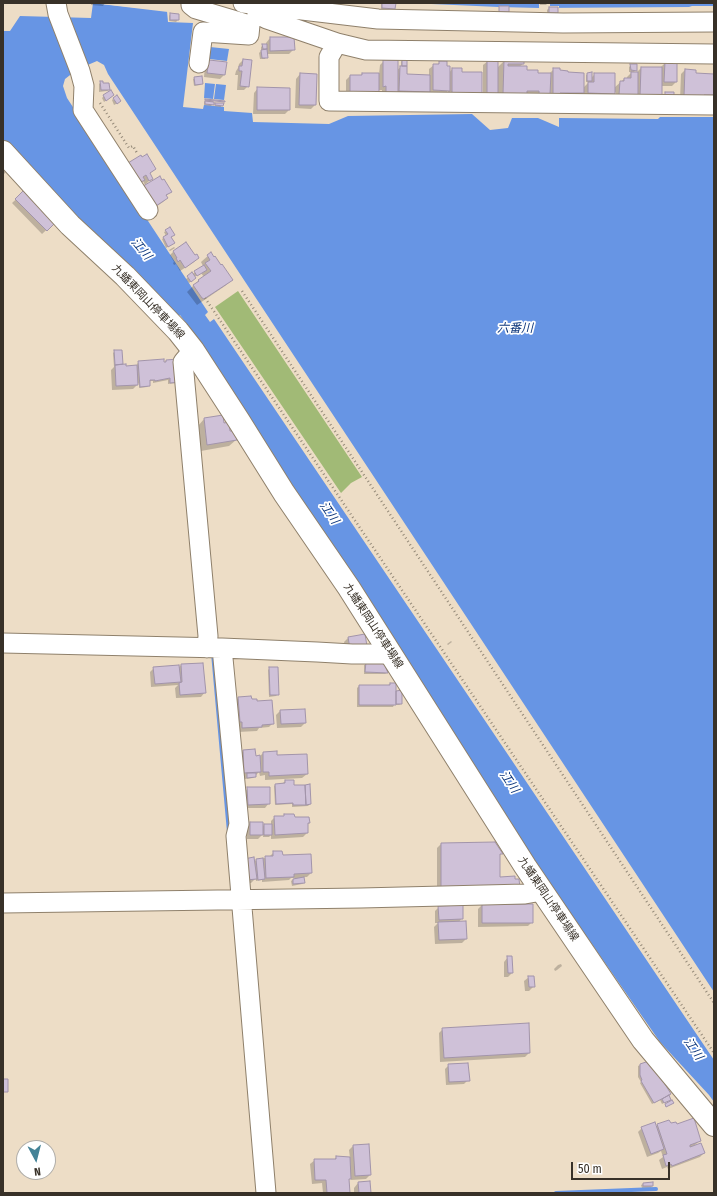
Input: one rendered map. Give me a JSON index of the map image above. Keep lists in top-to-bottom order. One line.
{"streets":{"main road":["九蟠東岡山停車場線"]},"water":["江川","六番川"],"scale_bar":"50 m","north":"bottom"}
